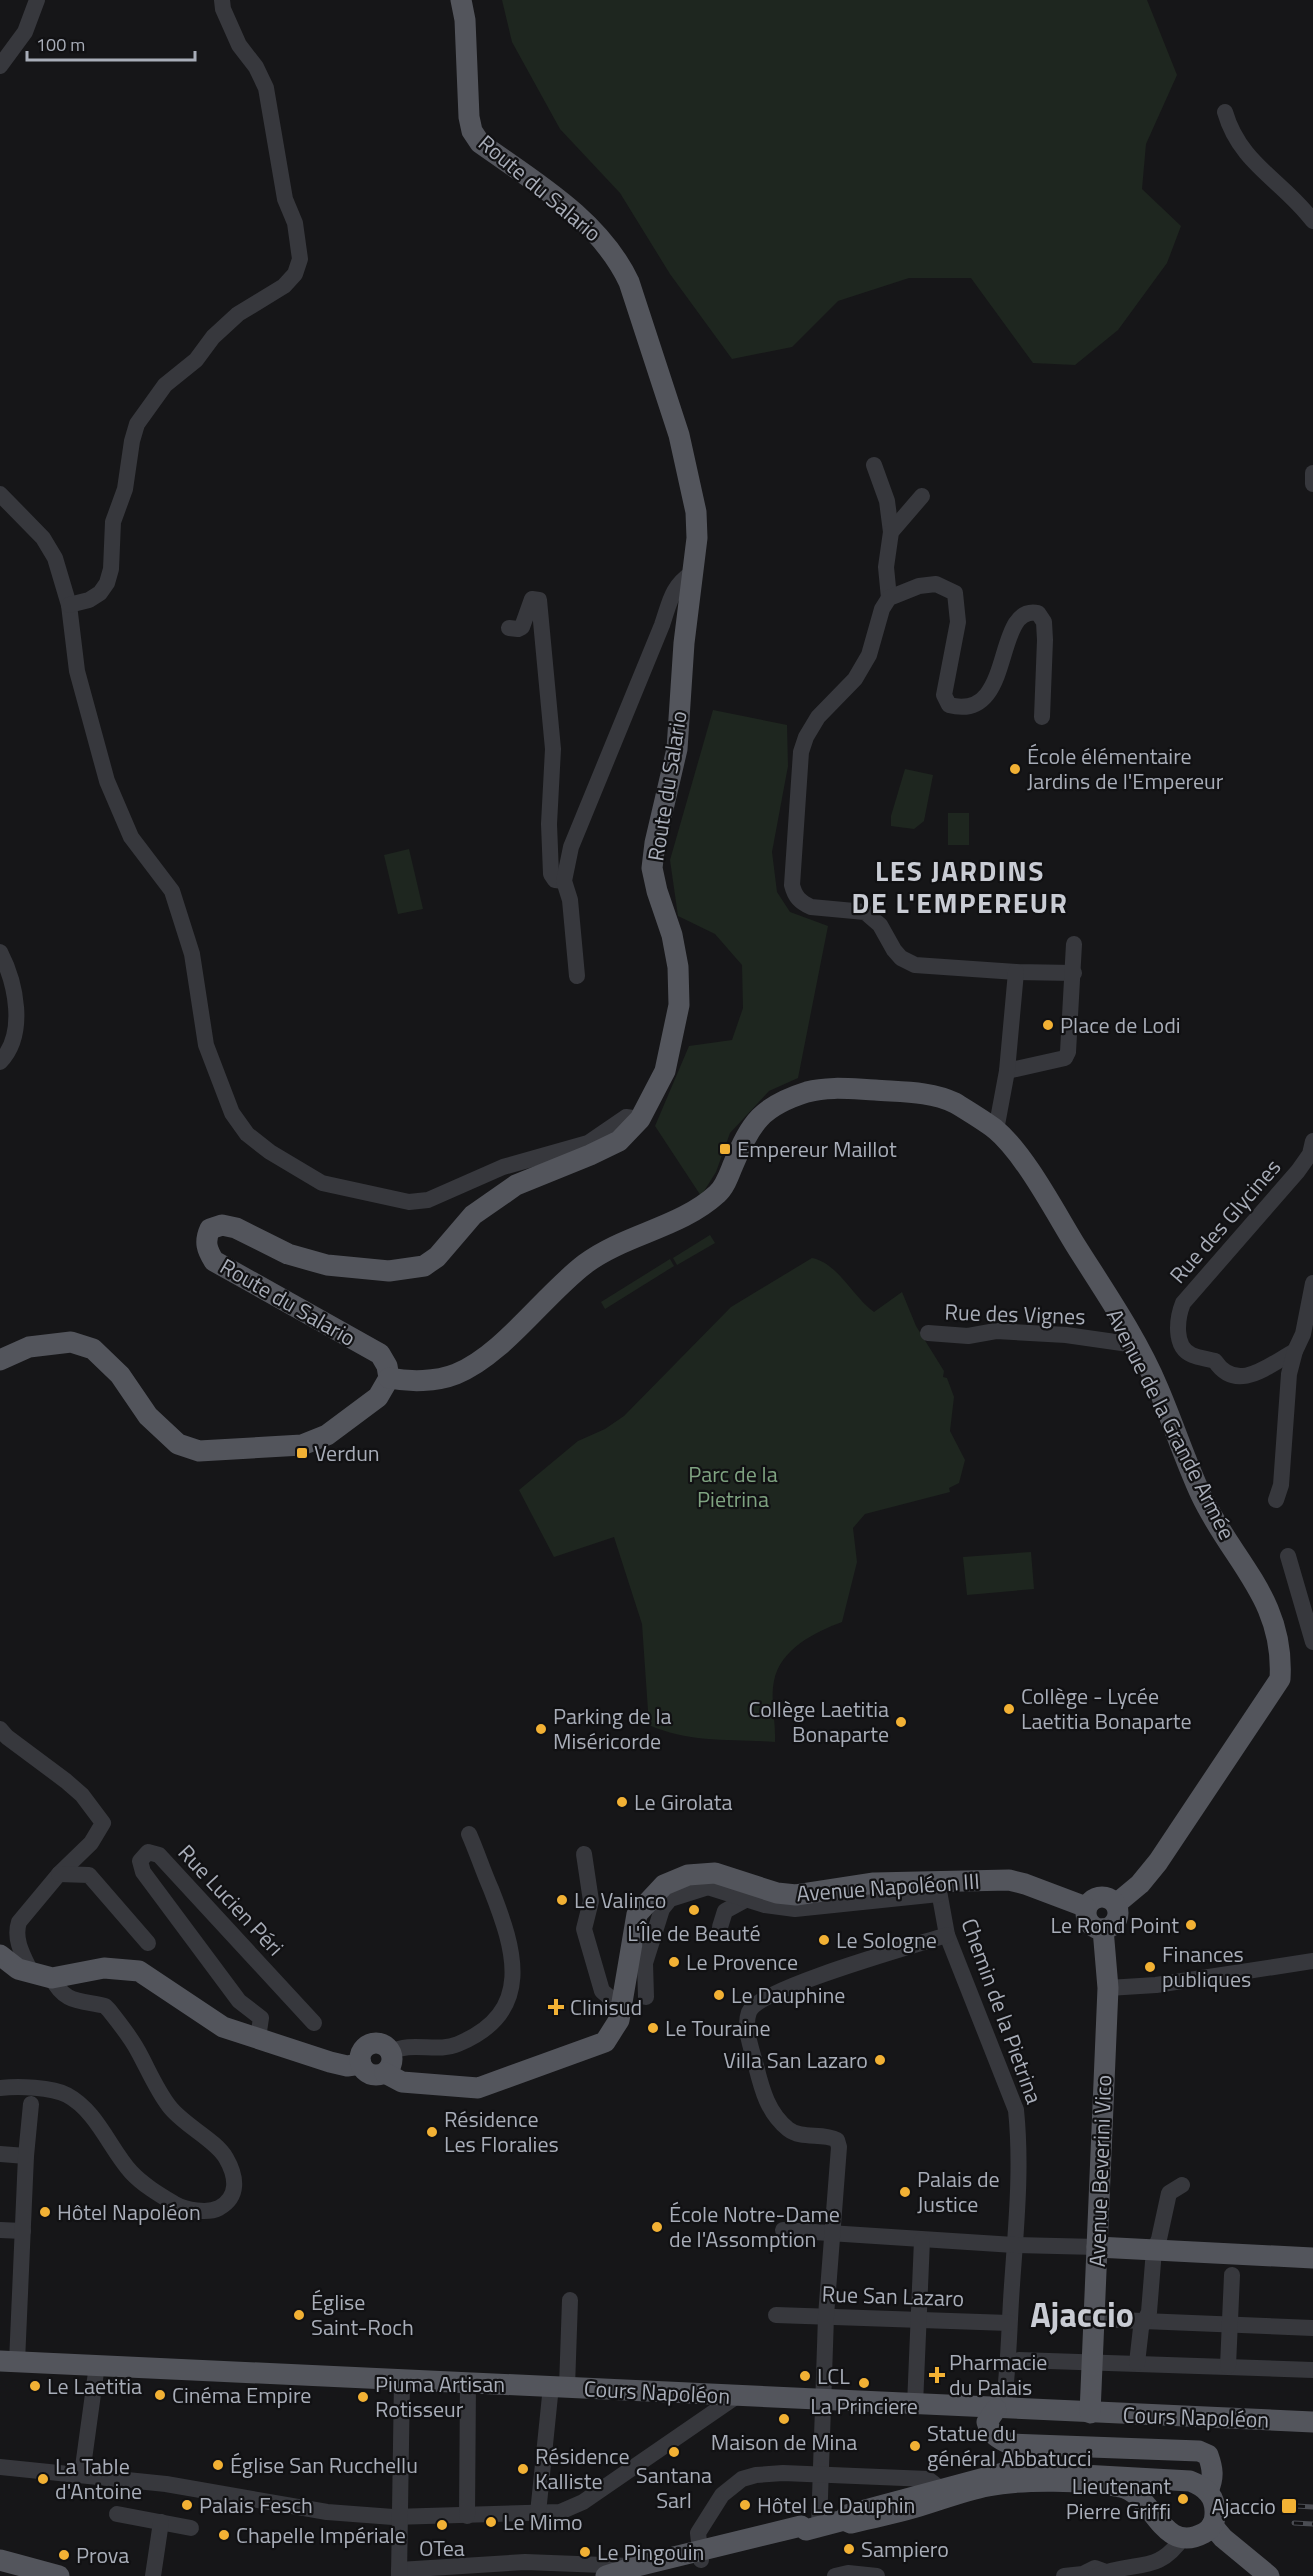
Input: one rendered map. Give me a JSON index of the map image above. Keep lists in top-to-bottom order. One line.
{"streets":{"main road":["Route du Salario","Avenue de la Grande Armée","Avenue Napoléon III","Avenue Beverini Vico","Cours Napoléon"],"street":["Rue des Glycines","Rue des Vignes","Rue Lucien Péri","Chemin de la Pietrina","Rue San Lazaro"]},"crossings":[["Route du Salario","Avenue de la Grande Armée"],["Rue des Vignes","Avenue de la Grande Armée"],["Avenue de la Grande Armée","Avenue Napoléon III"],["Avenue de la Grande Armée","Avenue Beverini Vico"],["Avenue Napoléon III","Chemin de la Pietrina"],["Avenue Napoléon III","Avenue Beverini Vico"],["Chemin de la Pietrina","Rue San Lazaro"],["Chemin de la Pietrina","Cours Napoléon"],["Avenue Beverini Vico","Cours Napoléon"]],"districts":["LES JARDINS DE L'EMPEREUR","Ajaccio"],"parks":["Parc de la Pietrina"],"places":{"other":["École élémentaire Jardins de l'Empereur","Place de Lodi","Collège - Lycée Laetitia Bonaparte","Collège Laetitia Bonaparte","Parking de la Miséricorde","Le Girolata","Le Valinco","L'Île de Beauté","Le Rond Point","Le Sologne","Le Provence","Finances publiques","Le Dauphine","Le Touraine","Villa San Lazaro","Résidence Les Floralies","Palais de Justice","Hôtel Napoléon","École Notre-Dame de l'Assomption","Église Saint-Roch","LCL","La Princiere","Le Laetitia","Cinéma Empire","Piuma Artisan Rotisseur","Maison de Mina","Statue du général Abbatucci","Santana Sarl","Église San Rucchellu","Résidence Kalliste","La Table d'Antoine","Lieutenant Pierre Griffi","Palais Fesch","Hôtel Le Dauphin","Le Mimo","OTea","Chapelle Impériale","Sampiero","Le Pingouin","Prova"],"transit":["Empereur Maillot","Verdun","Ajaccio"],"health":["Clinisud","Pharmacie du Palais"]},"scale_bar":"100 m"}
